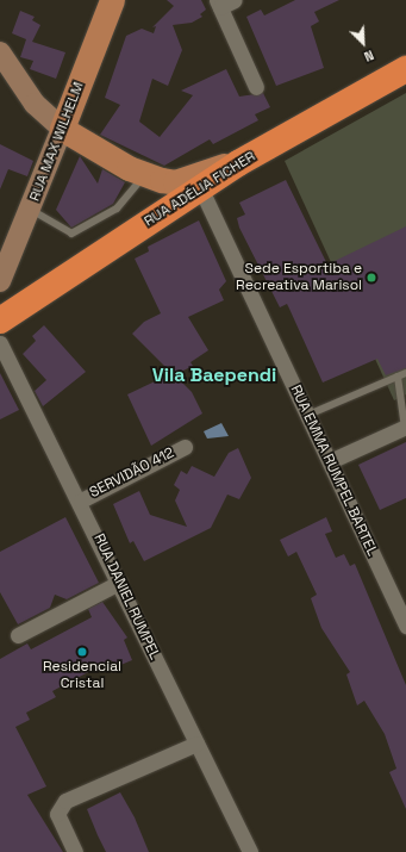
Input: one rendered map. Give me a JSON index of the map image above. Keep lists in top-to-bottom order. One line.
{"streets":{"highway":["RUA ADÉLIA FICHER"],"main road":["RUA MAX WILHELM"],"street":["RUA EMMA RUMPEL BARTEL","SERVIDÃO 412","RUA DANIEL RUMPEL"]},"crossings":[["RUA ADÉLIA FICHER","RUA EMMA RUMPEL BARTEL"],["SERVIDÃO 412","RUA DANIEL RUMPEL"]],"districts":["Vila Baependi"],"places":["Sede Esportiba e Recreativa Marisol","Residencial Cristal"],"north":"bottom right"}
